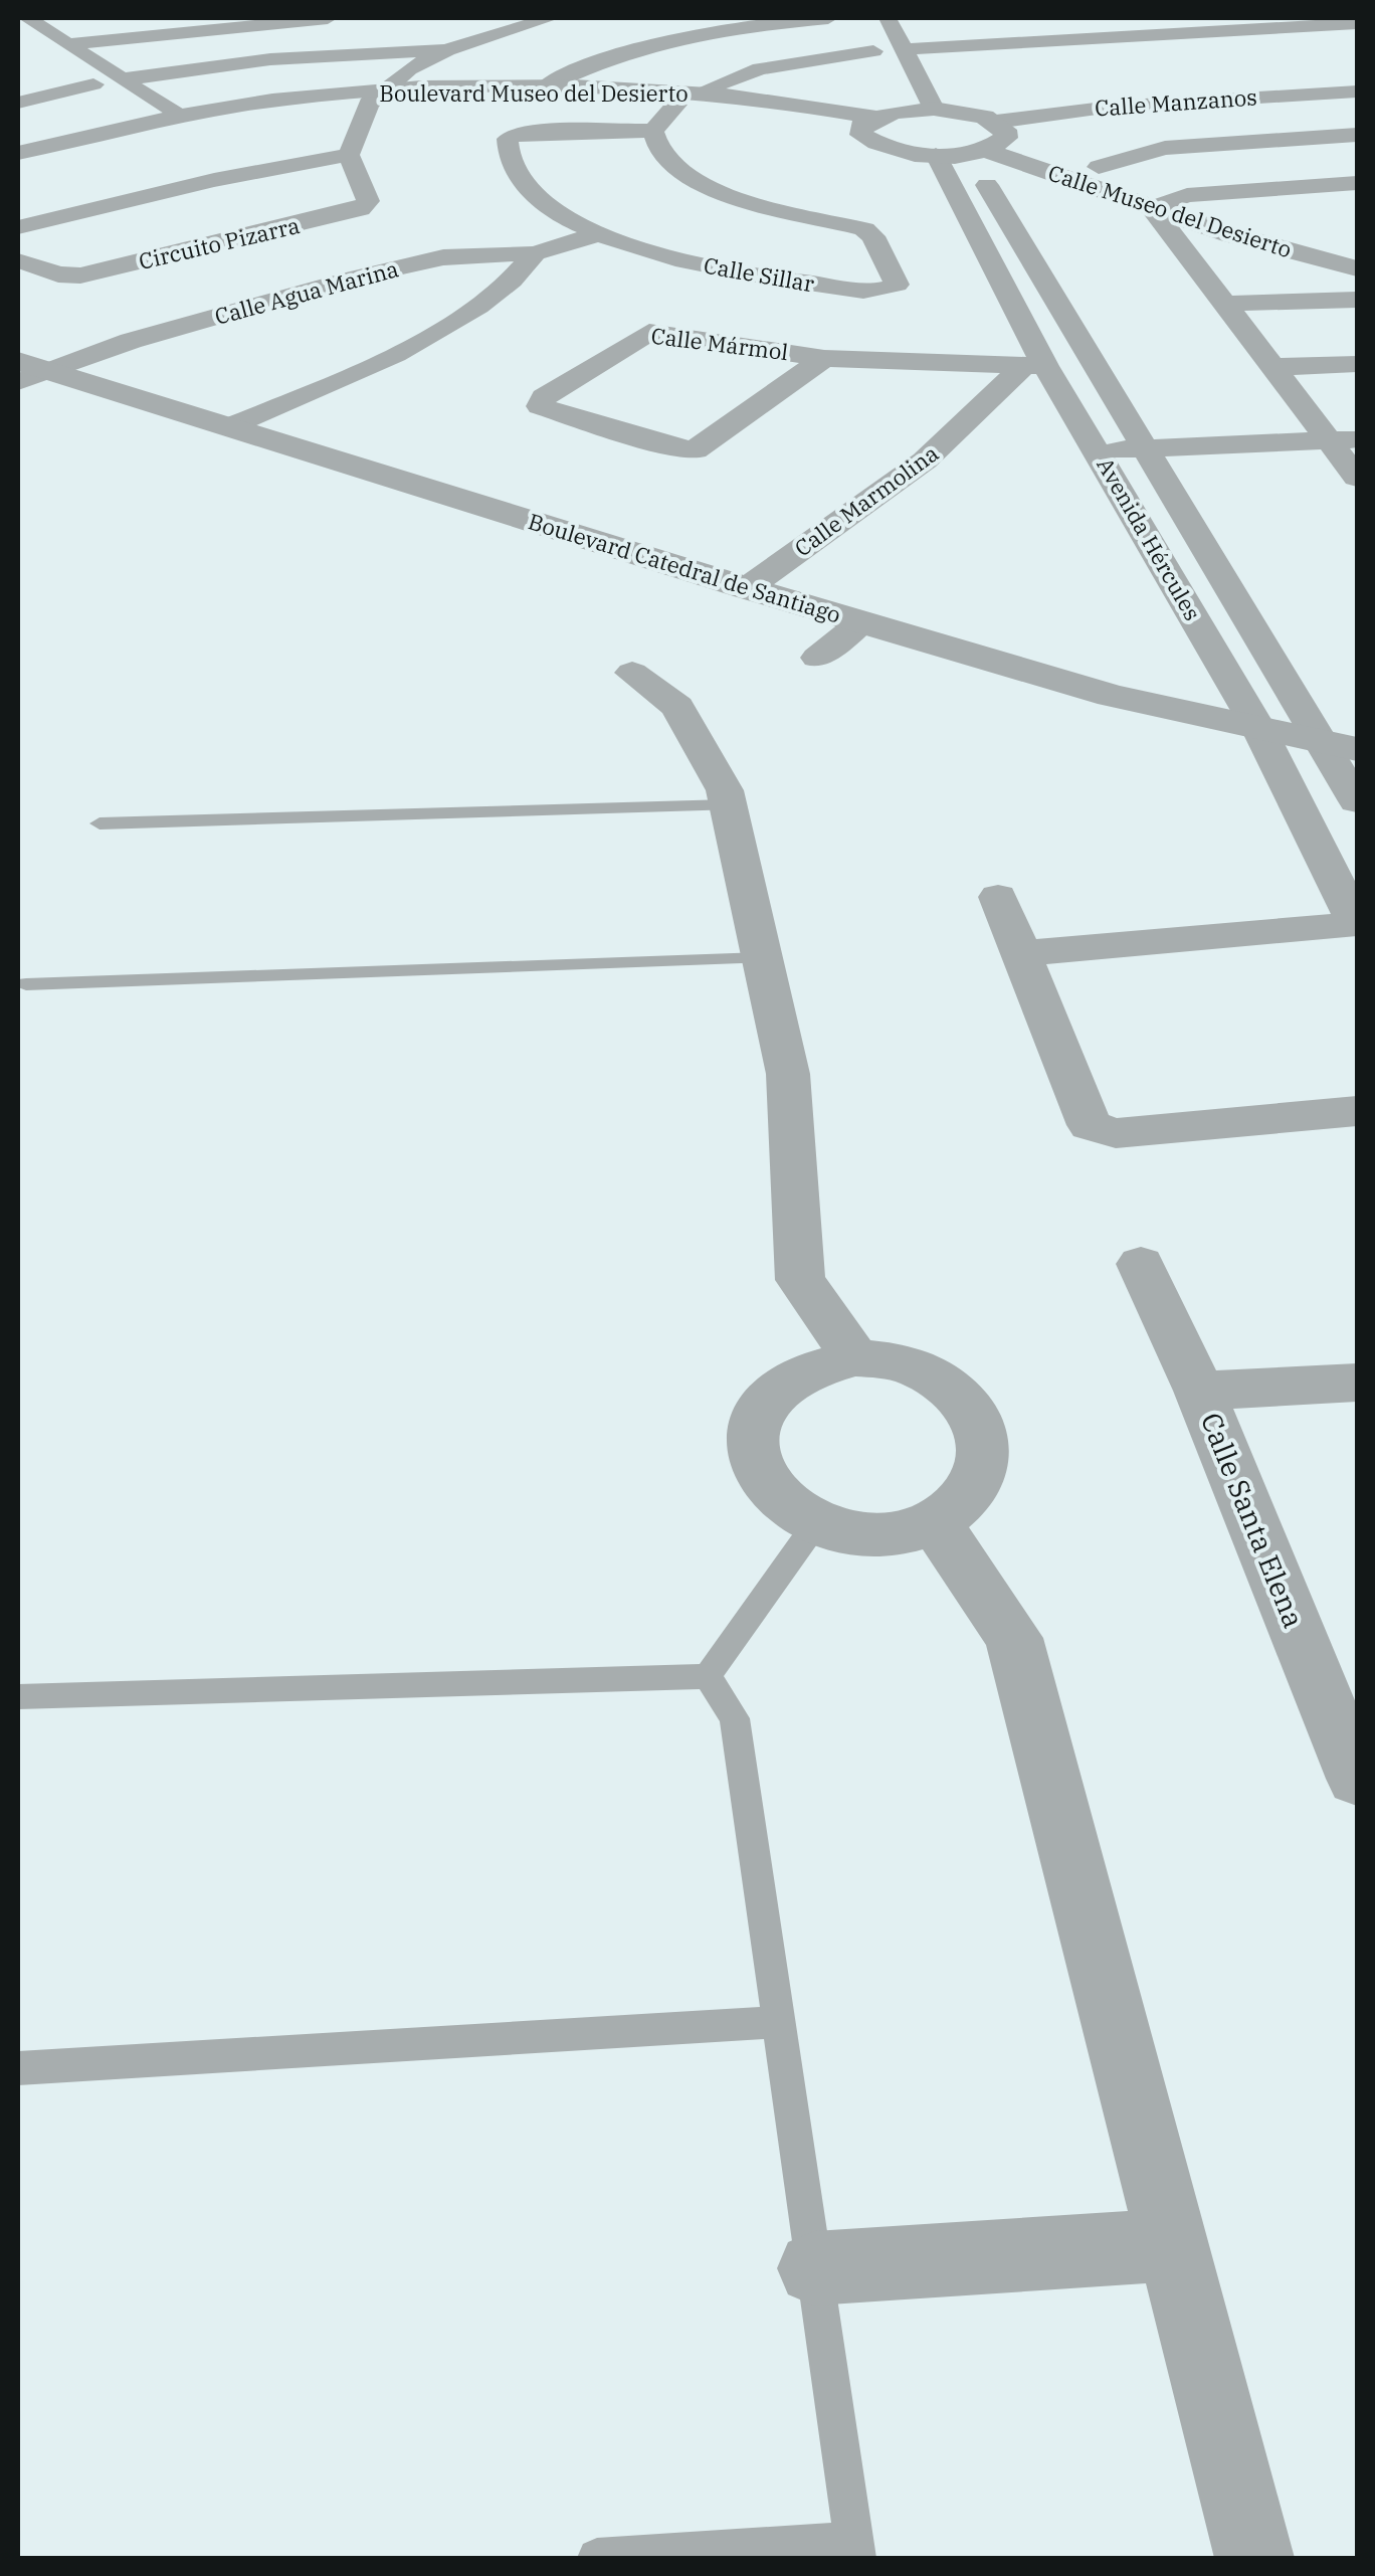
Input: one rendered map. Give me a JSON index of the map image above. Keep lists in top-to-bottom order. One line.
{"streets":{"street":["Boulevard Museo del Desierto","Calle Manzanos","Calle Museo del Desierto","Circuito Pizarra","Calle Sillar","Calle Agua Marina","Calle Mármol","Calle Marmolina","Avenida Hércules","Boulevard Catedral de Santiago","Calle Santa Elena"]},"crossings":[["Boulevard Museo del Desierto","Calle Manzanos"],["Boulevard Museo del Desierto","Calle Museo del Desierto"],["Boulevard Museo del Desierto","Avenida Hércules"],["Calle Manzanos","Calle Museo del Desierto"],["Calle Manzanos","Avenida Hércules"],["Calle Museo del Desierto","Avenida Hércules"],["Calle Sillar","Calle Agua Marina"],["Calle Agua Marina","Boulevard Catedral de Santiago"],["Calle Mármol","Calle Marmolina"],["Calle Mármol","Avenida Hércules"],["Calle Marmolina","Avenida Hércules"],["Calle Marmolina","Boulevard Catedral de Santiago"],["Avenida Hércules","Boulevard Catedral de Santiago"]]}
